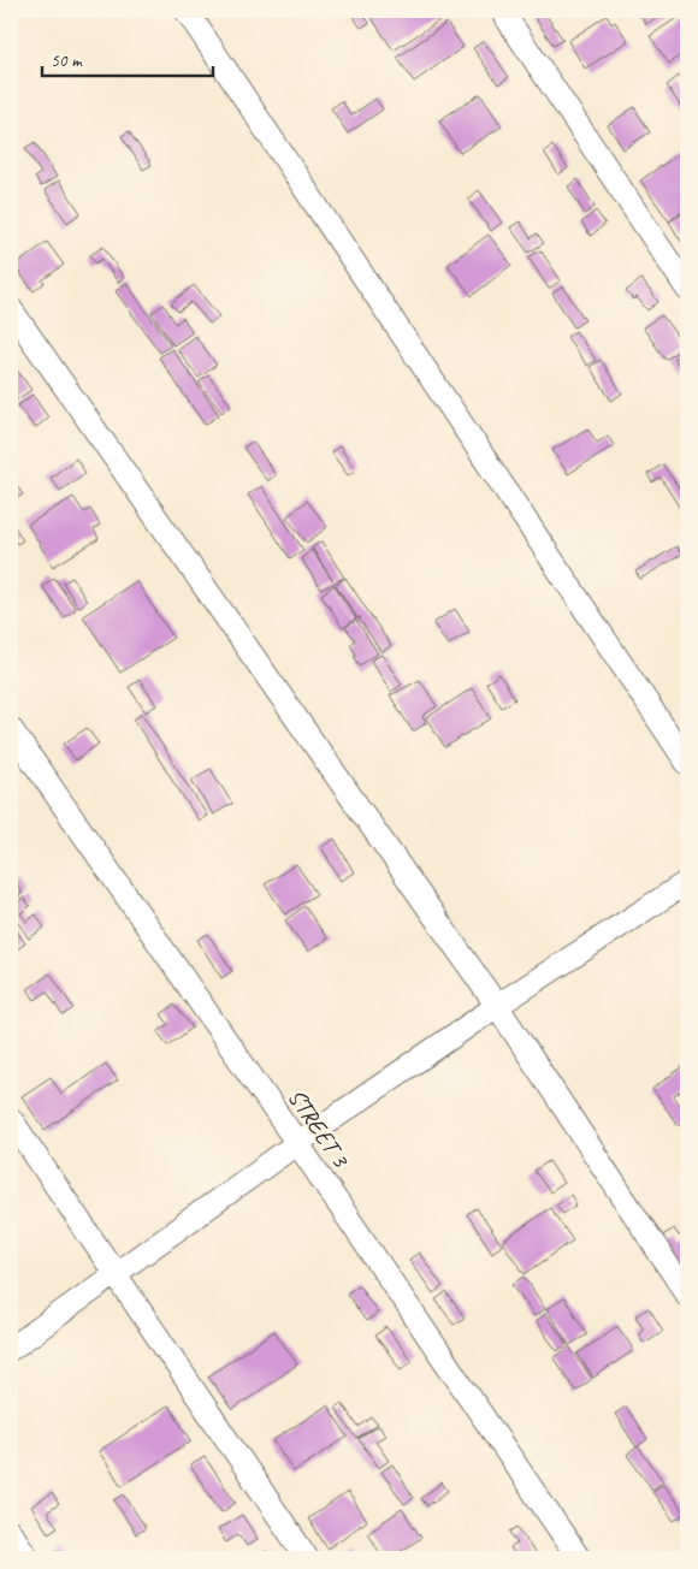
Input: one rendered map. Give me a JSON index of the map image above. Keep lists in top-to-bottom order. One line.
{"streets":{"street":["STREET 3"]},"scale_bar":"50 m"}
